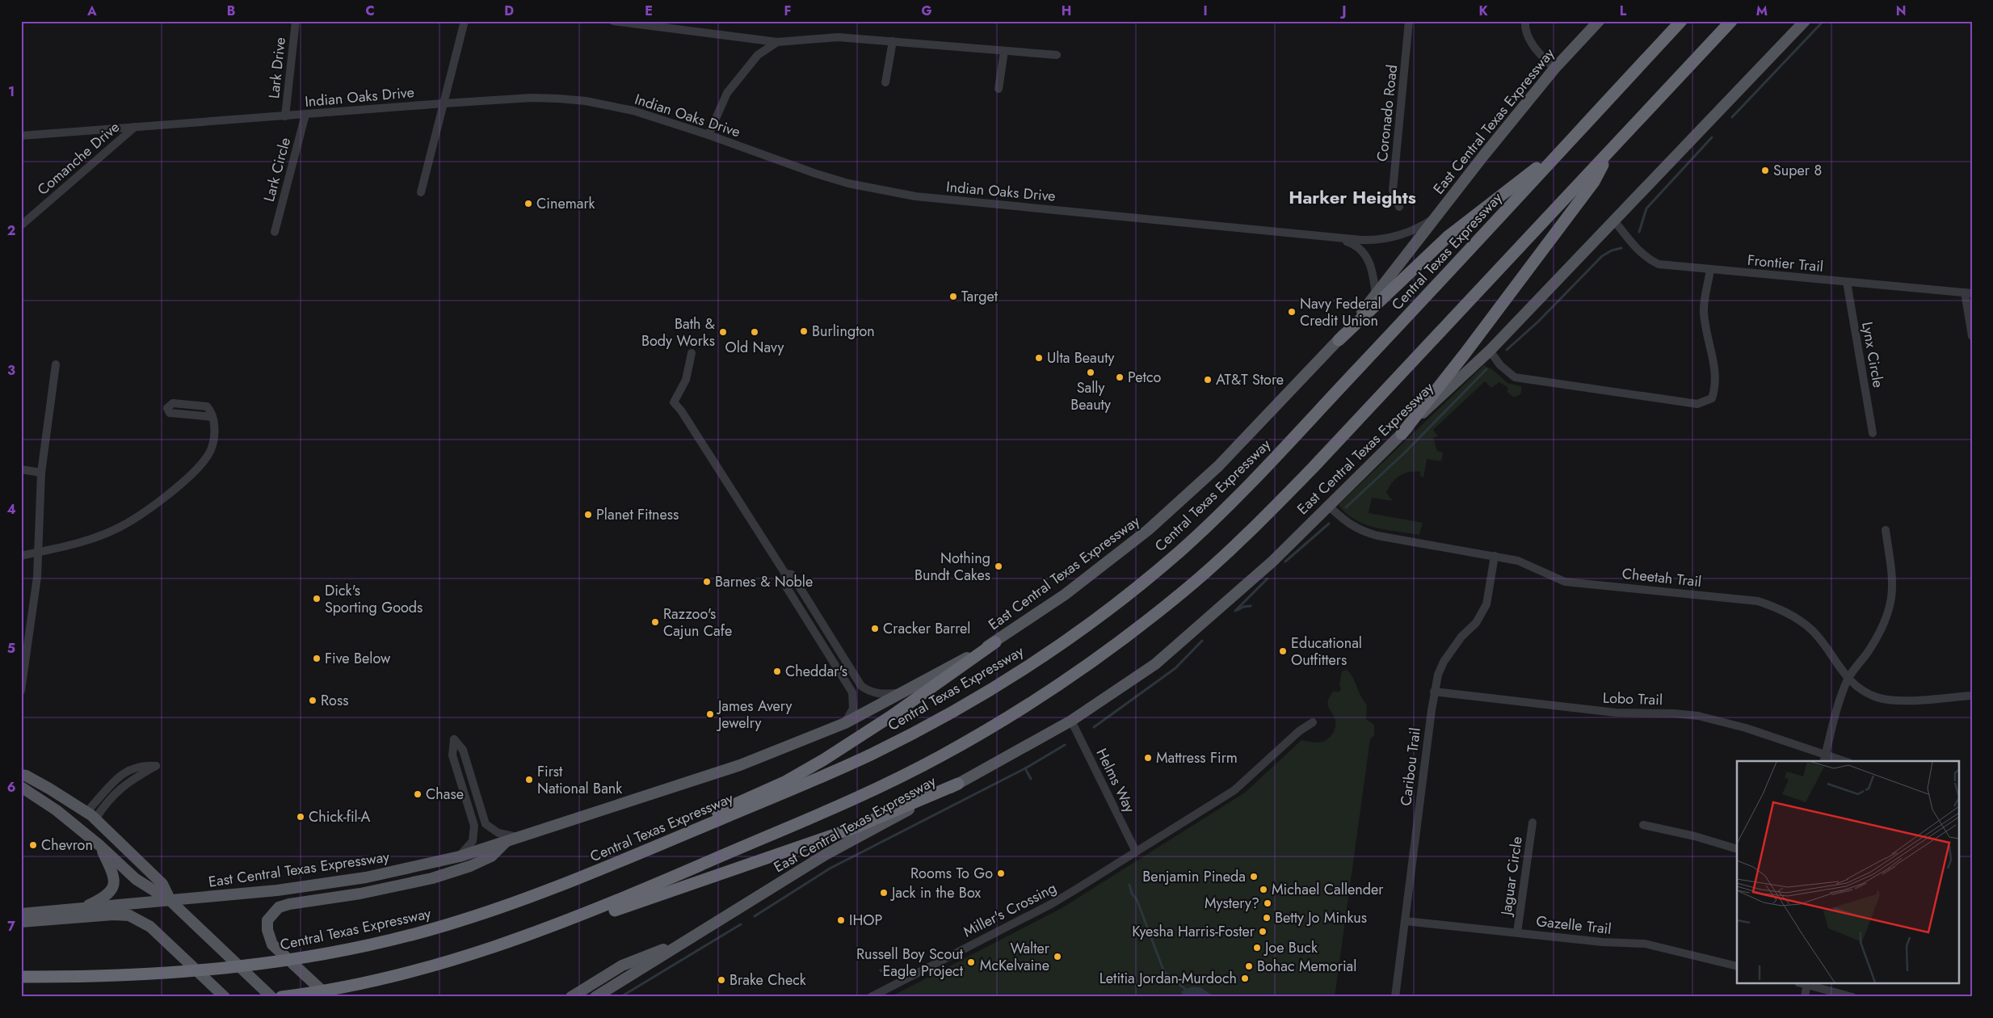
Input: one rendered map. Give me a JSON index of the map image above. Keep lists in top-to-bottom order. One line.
{"streets":{"highway":["Central Texas Expressway"],"main road":["East Central Texas Expressway"],"street":["Lark Drive","Indian Oaks Drive","Coronado Road","Comanche Drive","Lark Circle","Frontier Trail","Lynx Circle","Cheetah Trail","Lobo Trail","Caribou Trail","Helms Way","Jaguar Circle","Miller's Crossing","Gazelle Trail"]},"crossings":[["Lark Drive","Indian Oaks Drive"],["Indian Oaks Drive","Comanche Drive"],["Indian Oaks Drive","Lark Circle"],["East Central Texas Expressway","Frontier Trail"],["East Central Texas Expressway","Cheetah Trail"],["East Central Texas Expressway","Helms Way"],["Frontier Trail","Lynx Circle"],["Cheetah Trail","Caribou Trail"],["Lobo Trail","Caribou Trail"],["Caribou Trail","Gazelle Trail"],["Helms Way","Miller's Crossing"],["Jaguar Circle","Gazelle Trail"]],"districts":["Harker Heights"],"places":["Super 8","Cinemark","Target","Navy Federal Credit Union","Burlington","Bath & Body Works","Old Navy","Ulta Beauty","Sally Beauty","Petco","AT&T Store","Planet Fitness","Nothing Bundt Cakes","Barnes & Noble","Dick's Sporting Goods","Razzoo's Cajun Cafe","Cracker Barrel","Educational Outfitters","Five Below","Cheddar's","Ross","James Avery Jewelry","Mattress Firm","First National Bank","Chase","Chick-fil-A","Chevron","Rooms To Go","Benjamin Pineda","Michael Callender","Jack in the Box","Mystery?","Betty Jo Minkus","IHOP","Kyesha Harris-Foster","Joe Buck","Walter McKelvaine","Russell Boy Scout Eagle Project","Bohac Memorial","Letitia Jordan-Murdoch","Brake Check"],"grid":{"columns":["A","B","C","D","E","F","G","H","I","J","K","L","M","N"],"rows":["1","2","3","4","5","6","7"]}}
